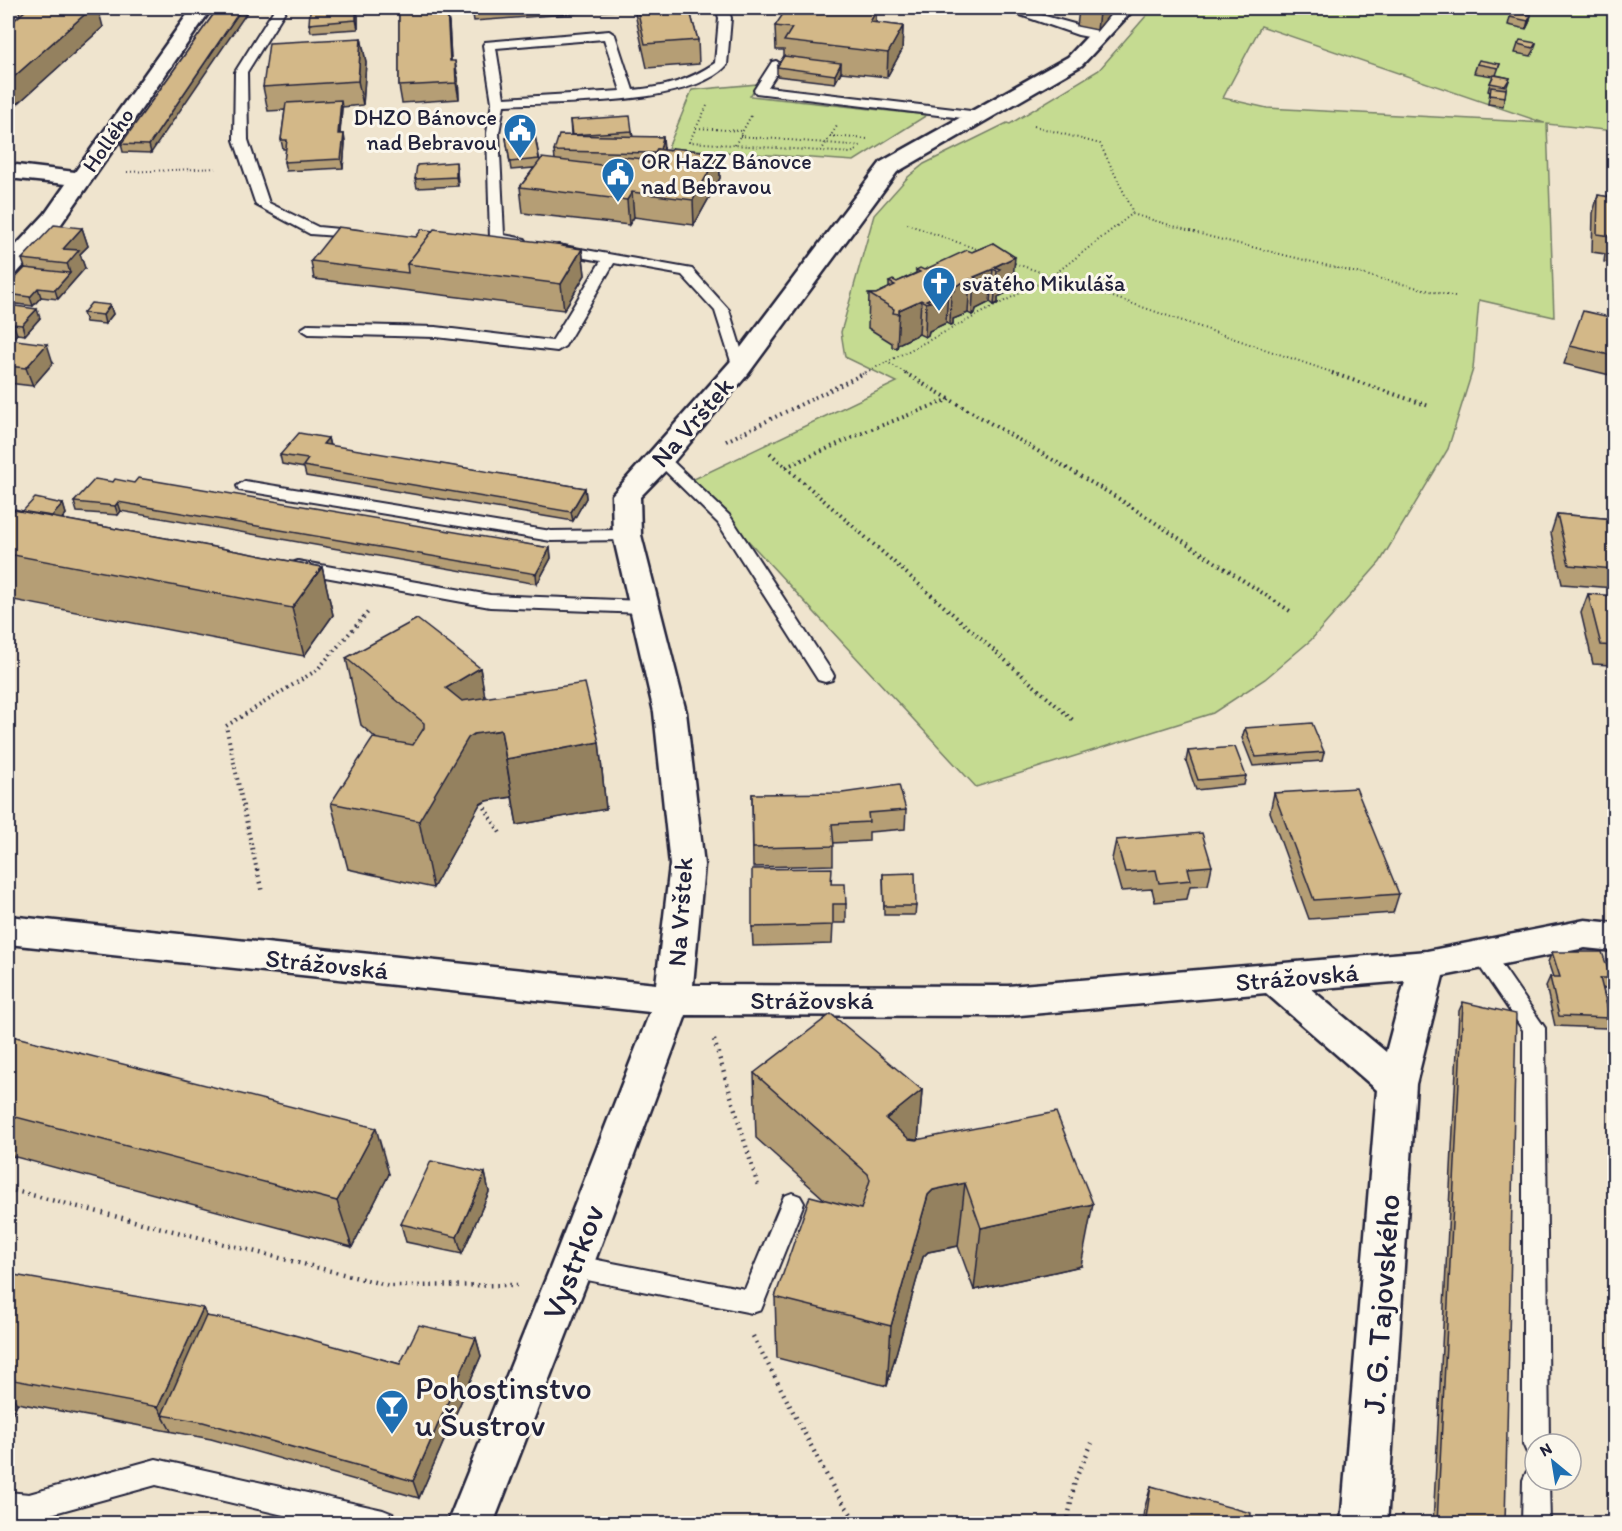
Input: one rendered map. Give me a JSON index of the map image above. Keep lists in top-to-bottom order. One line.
{"streets":{"street":["Hollého","Na Vrštek","Strážovská","Vystrkov","J. G. Tajovského"]},"crossings":[["Na Vrštek","Strážovská"],["Na Vrštek","Vystrkov"],["Strážovská","Vystrkov"],["Strážovská","J. G. Tajovského"]],"places":{"public building":["DHZO Bánovce nad Bebravou","OR HaZZ Bánovce nad Bebravou"],"church":["svätého Mikuláša"],"bar":["Pohostinstvo u Šustrov"]},"north":"top left"}
